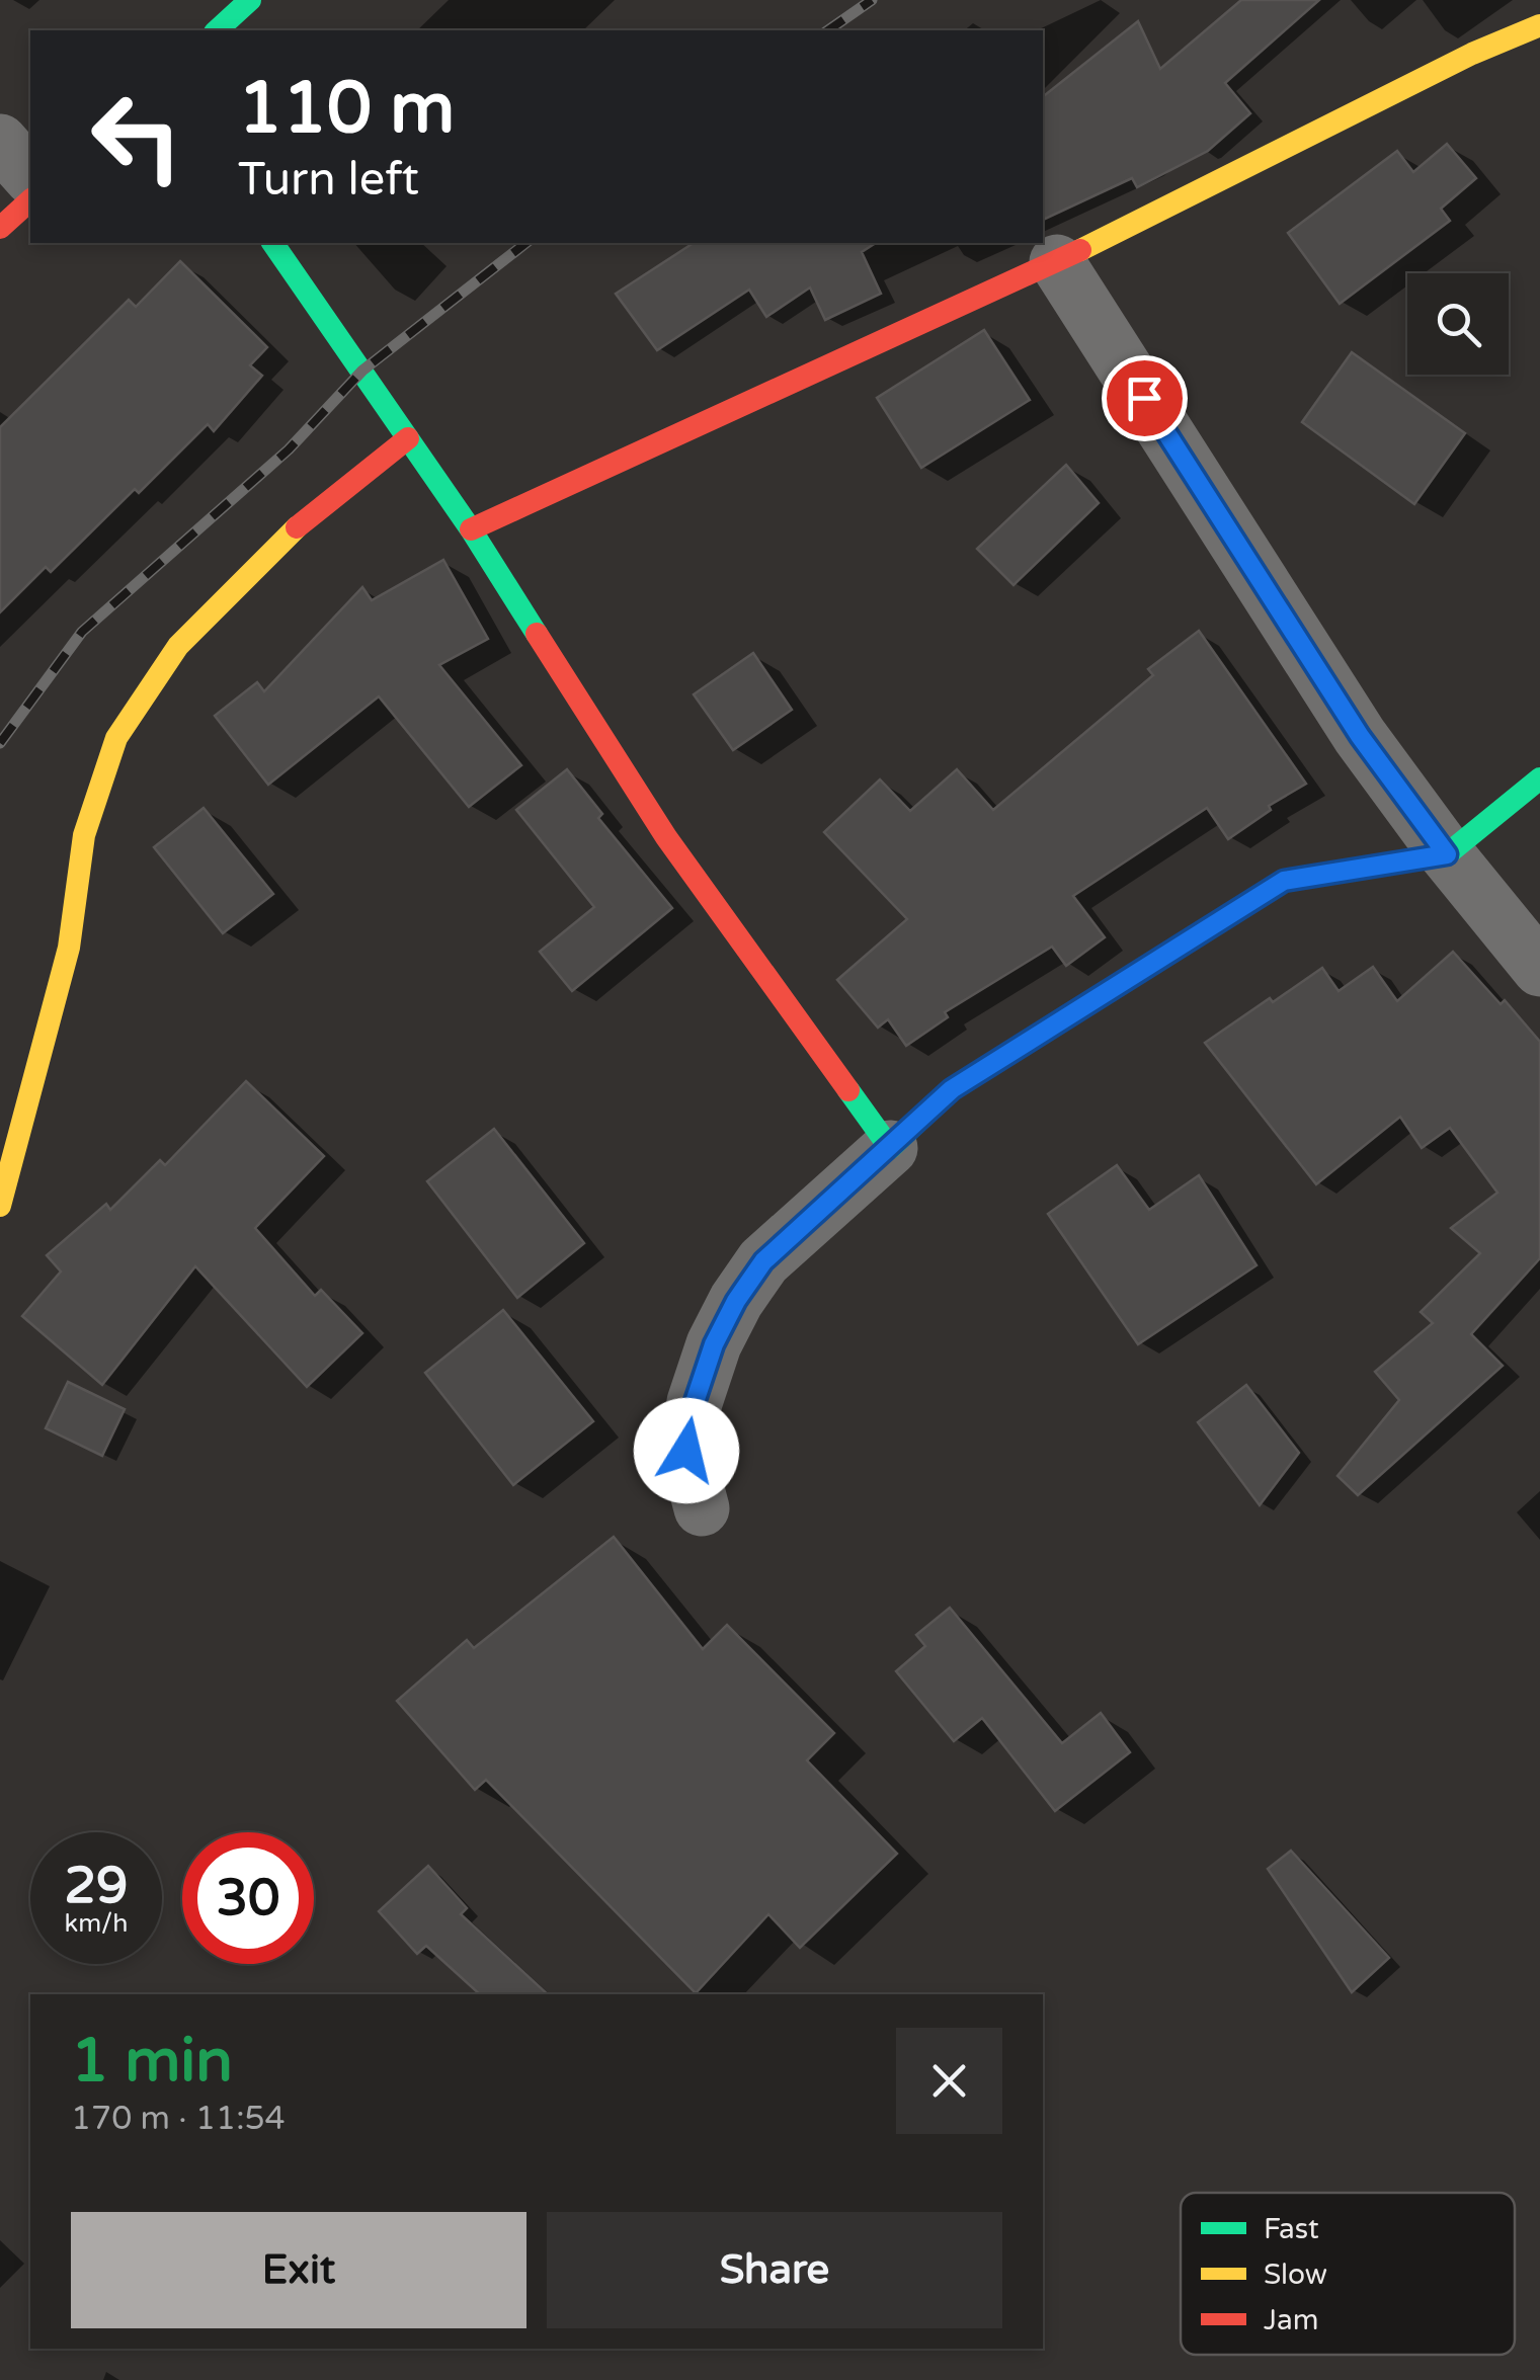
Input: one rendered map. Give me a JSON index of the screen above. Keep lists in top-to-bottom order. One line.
{"legend":["Fast","Slow","Jam"],"page":{"turn":["110 m","Turn left"],"speed":"29 km/h","limit":"30","heading":["1 min","170 m · 11:54"],"buttons":["Exit","Share"]}}
